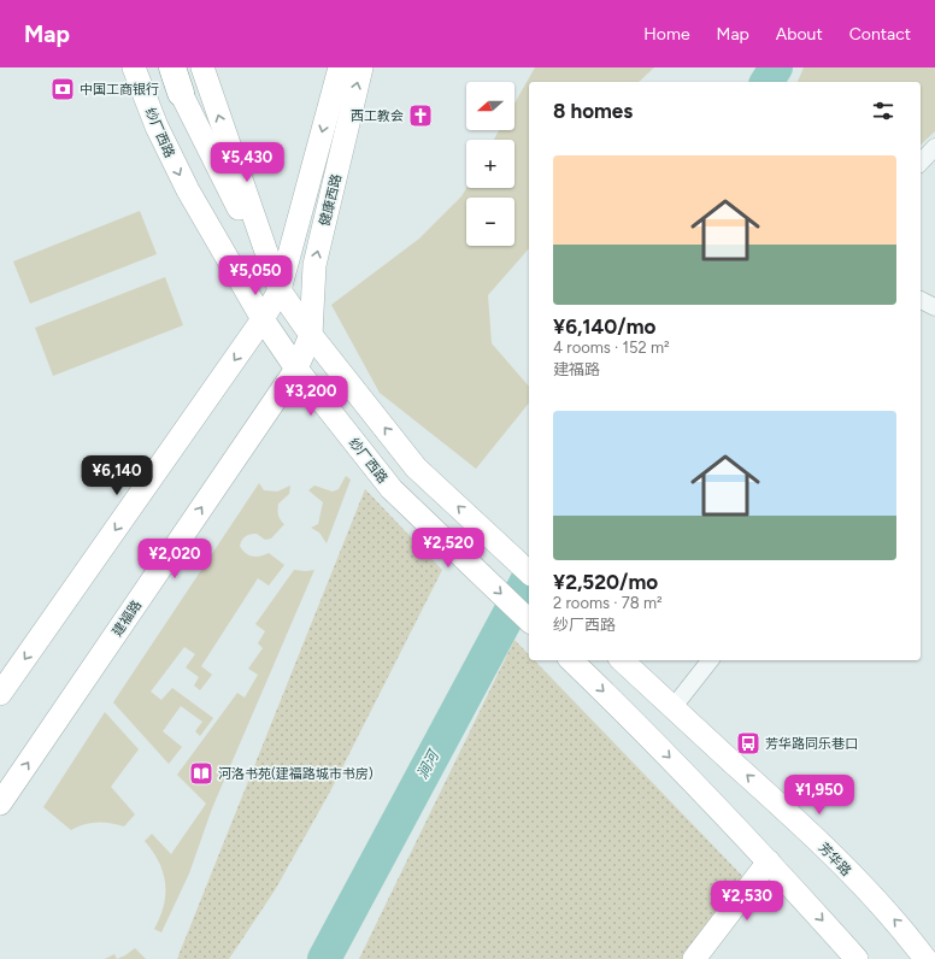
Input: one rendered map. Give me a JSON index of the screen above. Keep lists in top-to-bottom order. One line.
{"streets":{"main road":["纱厂西路","健康西路","建福路","芳华路"]},"crossings":[["纱厂西路","建福路"],["健康西路","建福路"]],"water":["涧河"],"places":{"bank":["中国工商银行"],"church":["西工教会"],"bus stop":["芳华路同乐巷口"],"library":["河洛书苑(建福路城市书房)"]},"north":"left","page":{"header":"Map","nav":["Home","Map","About","Contact"],"map_buttons":["+","−"],"heading":"8 homes","list":[{"name":"¥6,140/mo","note":"4 rooms · 152 m² · 建福路"},{"name":"¥2,520/mo","note":"2 rooms · 78 m² · 纱厂西路"}],"price":["¥5,430","¥5,050","¥3,200","¥6,140","¥2,520","¥2,020","¥1,950","¥2,530"]}}
